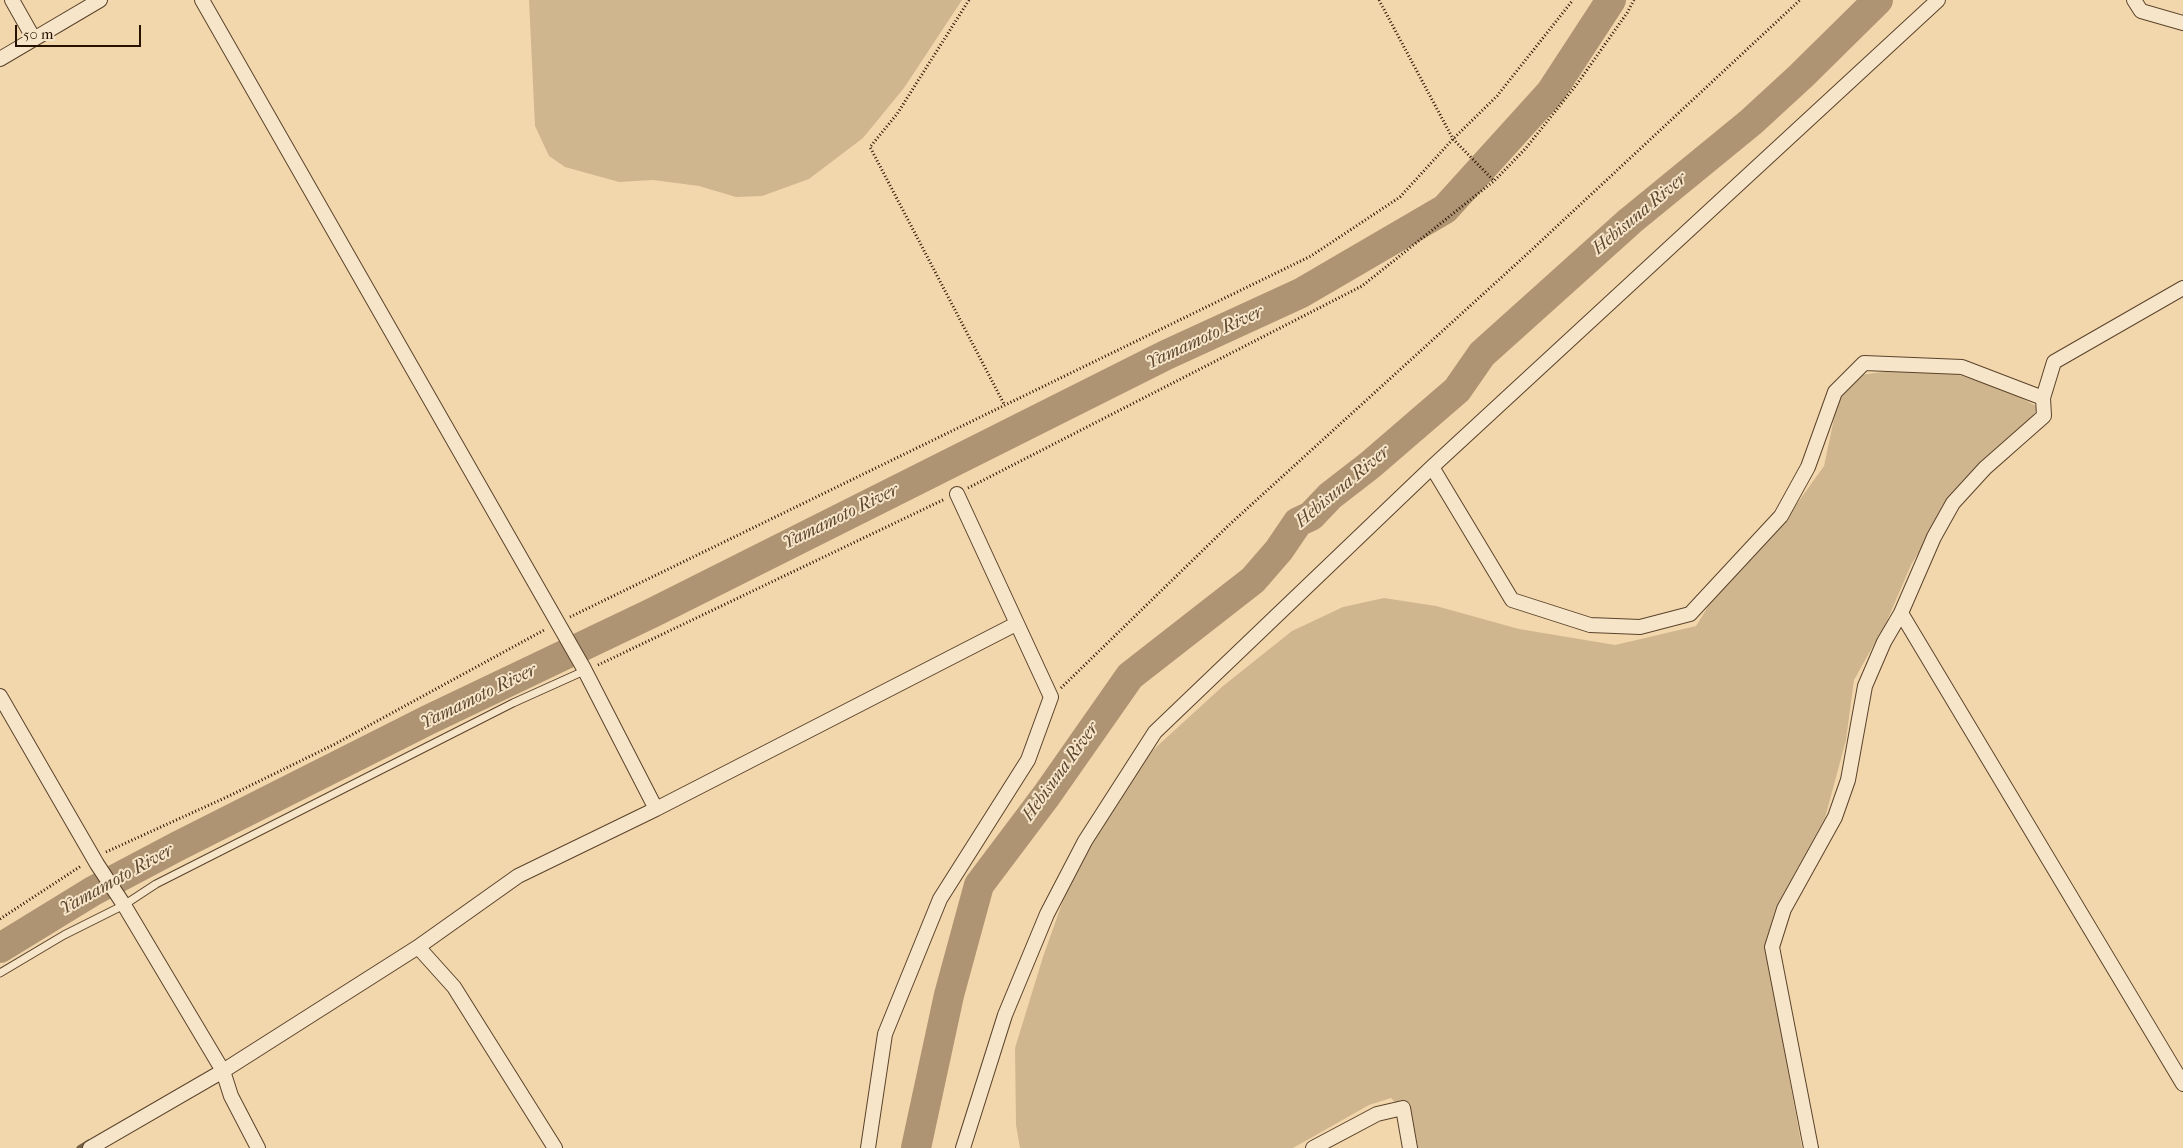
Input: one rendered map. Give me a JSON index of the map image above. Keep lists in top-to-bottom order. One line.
{"water":["Hebisuna River","Yamamoto River"],"scale_bar":"50 m"}
